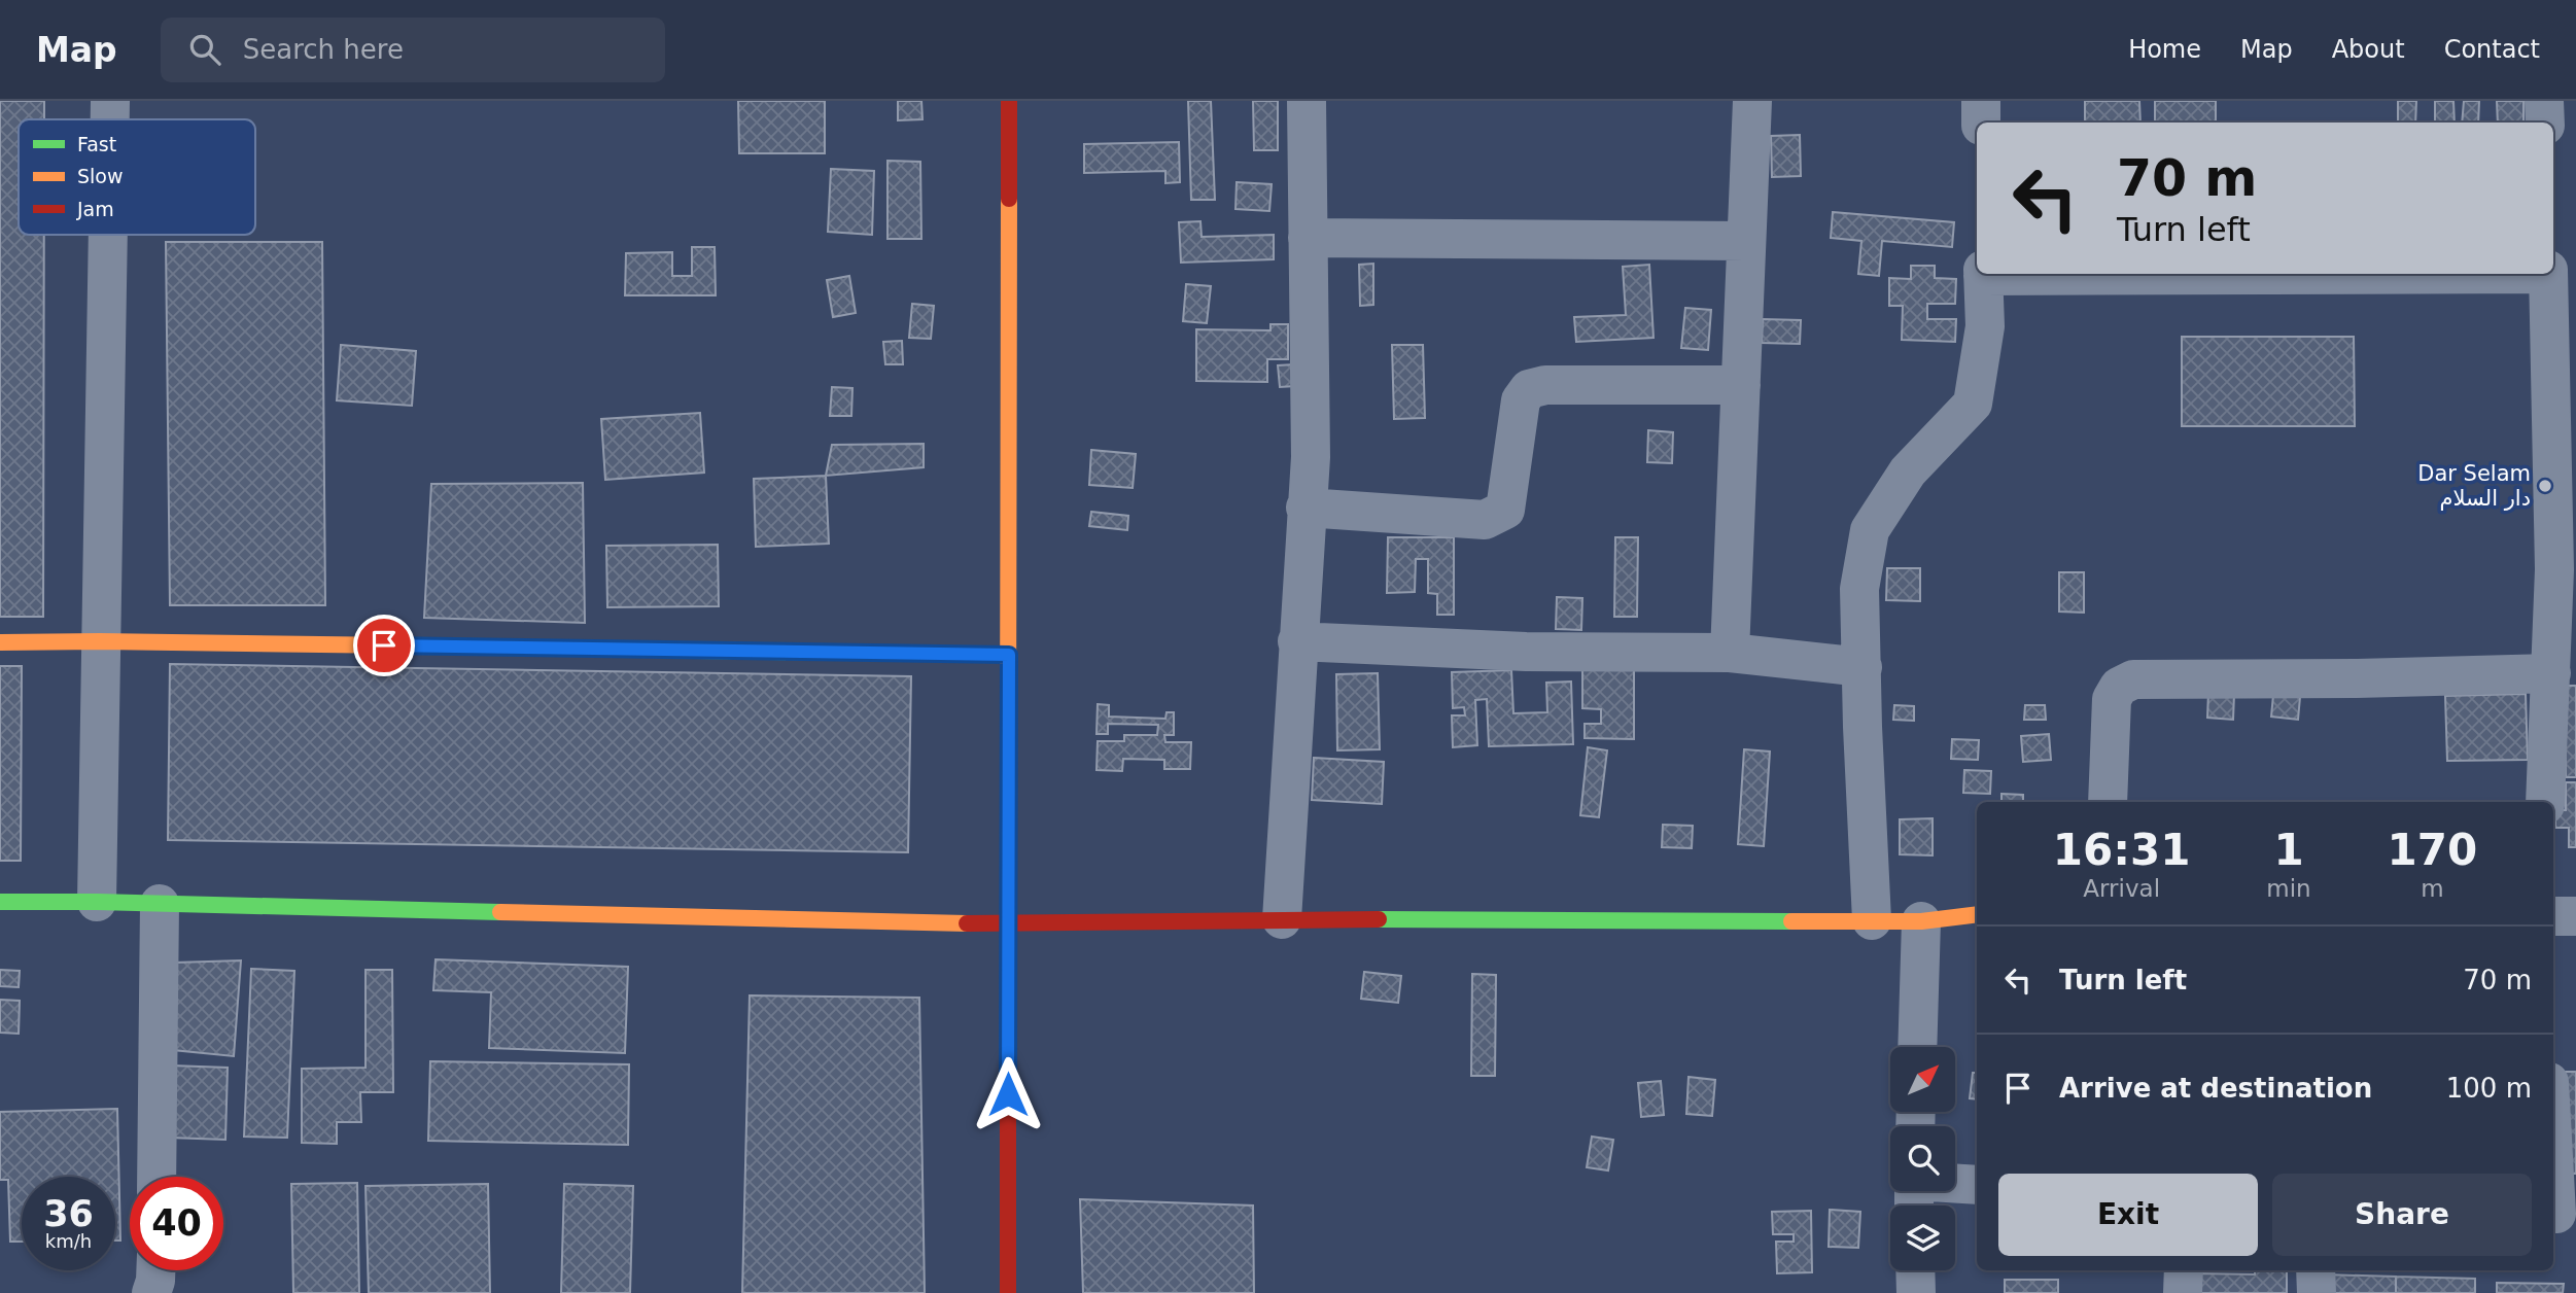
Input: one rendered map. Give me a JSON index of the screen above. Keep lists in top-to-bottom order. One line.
{"places":["Dar Selam دار السلام"],"legend":["Fast","Slow","Jam"],"north":"top right","page":{"header":"Map","search":"Search here","nav":["Home","Map","About","Contact"],"turn":["70 m","Turn left"],"eta":["16:31","Arrival","1","min","170","m"],"list":[{"name":"Turn left","value":"70 m"},{"name":"Arrive at destination","value":"100 m"}],"buttons":["Exit","Share"],"speed":"36 km/h","limit":"40"}}
